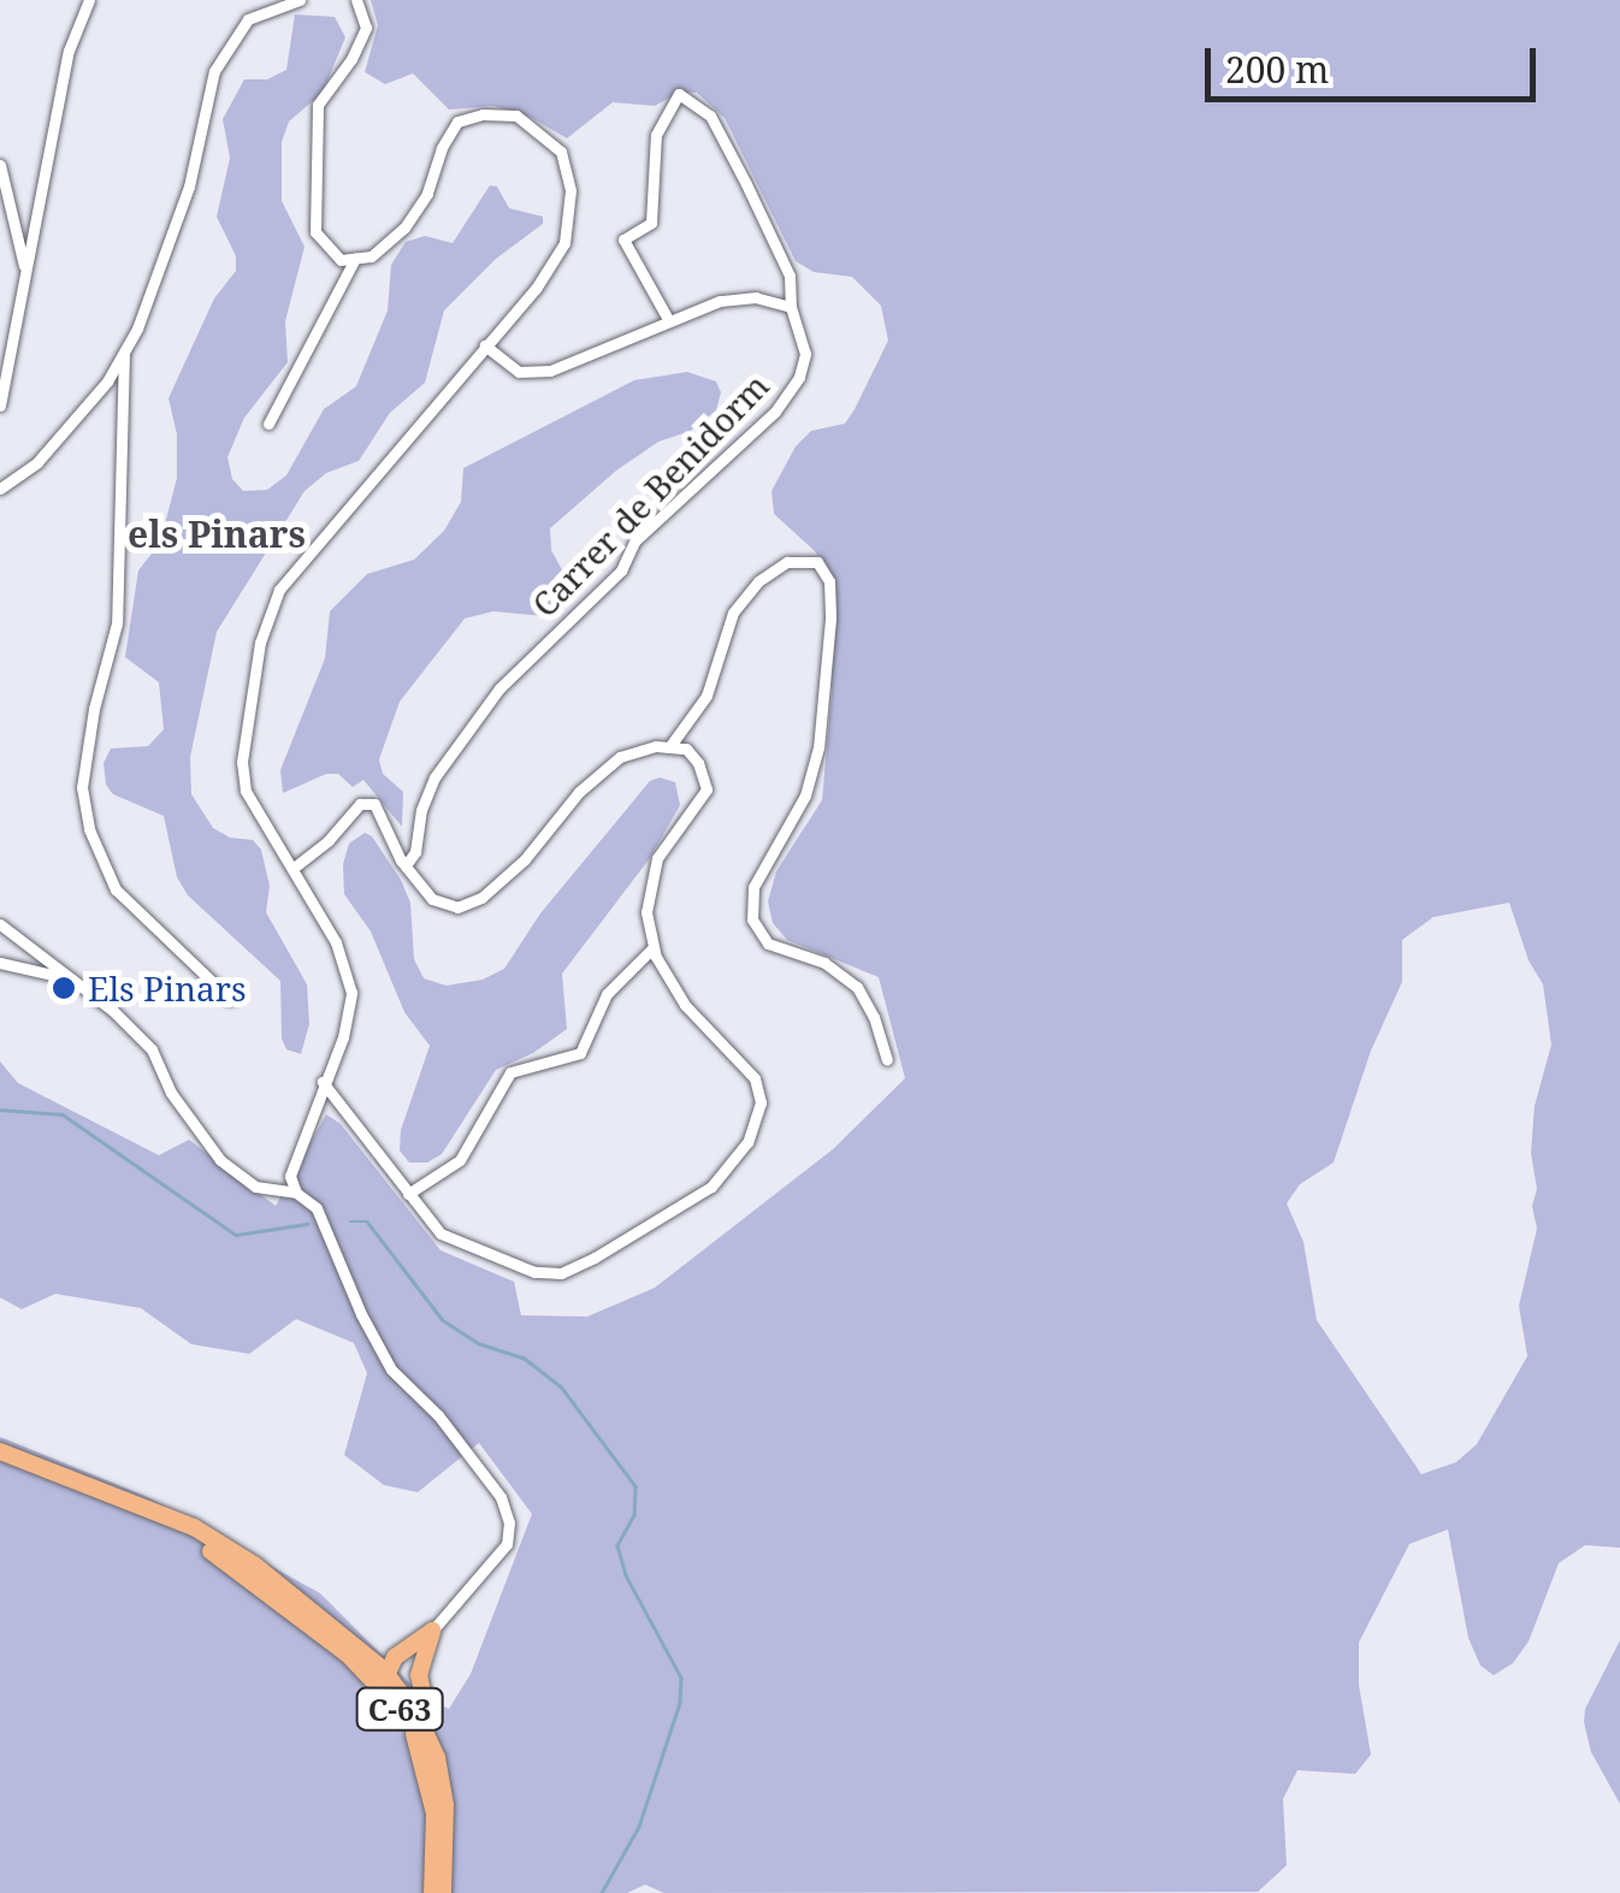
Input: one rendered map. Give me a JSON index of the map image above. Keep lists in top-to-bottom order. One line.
{"streets":{"main road":["C-63"],"street":["Carrer de Benidorm"]},"districts":["els Pinars"],"places":["Els Pinars"],"scale_bar":"200 m"}
